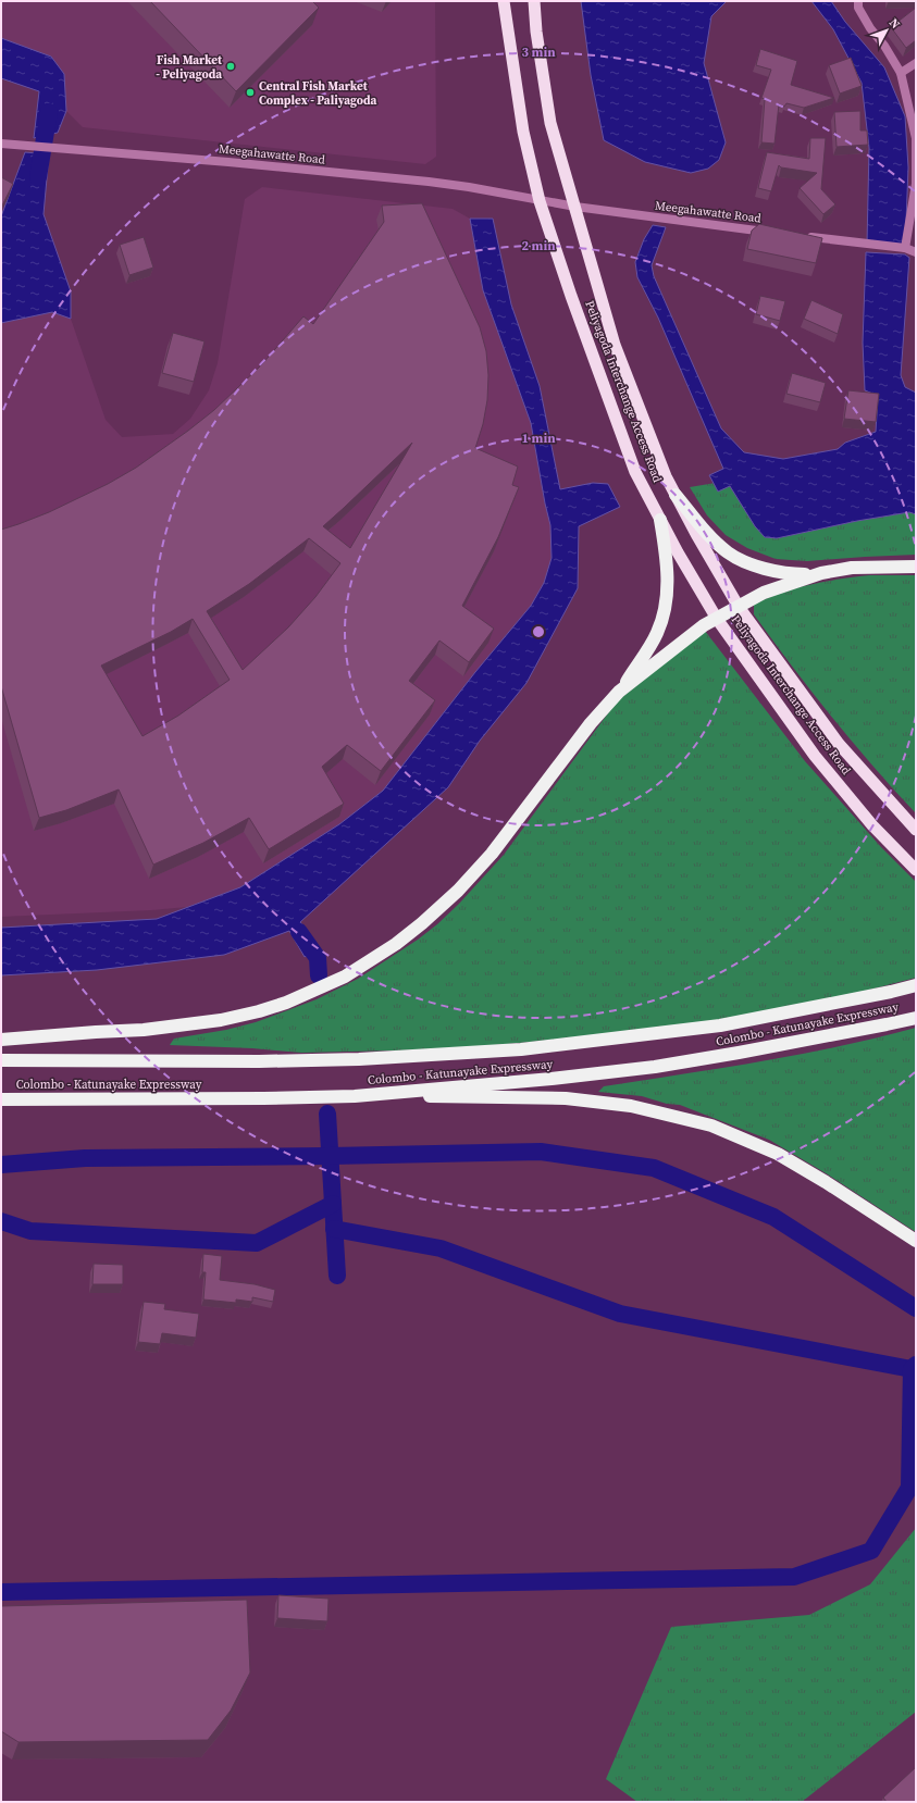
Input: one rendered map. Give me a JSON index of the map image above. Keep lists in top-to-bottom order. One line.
{"streets":{"highway":["Peliyagoda Interchange Access Road","Colombo - Katunayake Expressway"],"street":["Meegahawatte Road"]},"crossings":[["Meegahawatte Road","Peliyagoda Interchange Access Road"]],"places":["Fish Market - Peliyagoda","Central Fish Market Complex - Paliyagoda"],"north":"top right","rings":["3 min","2 min","1 min"]}
